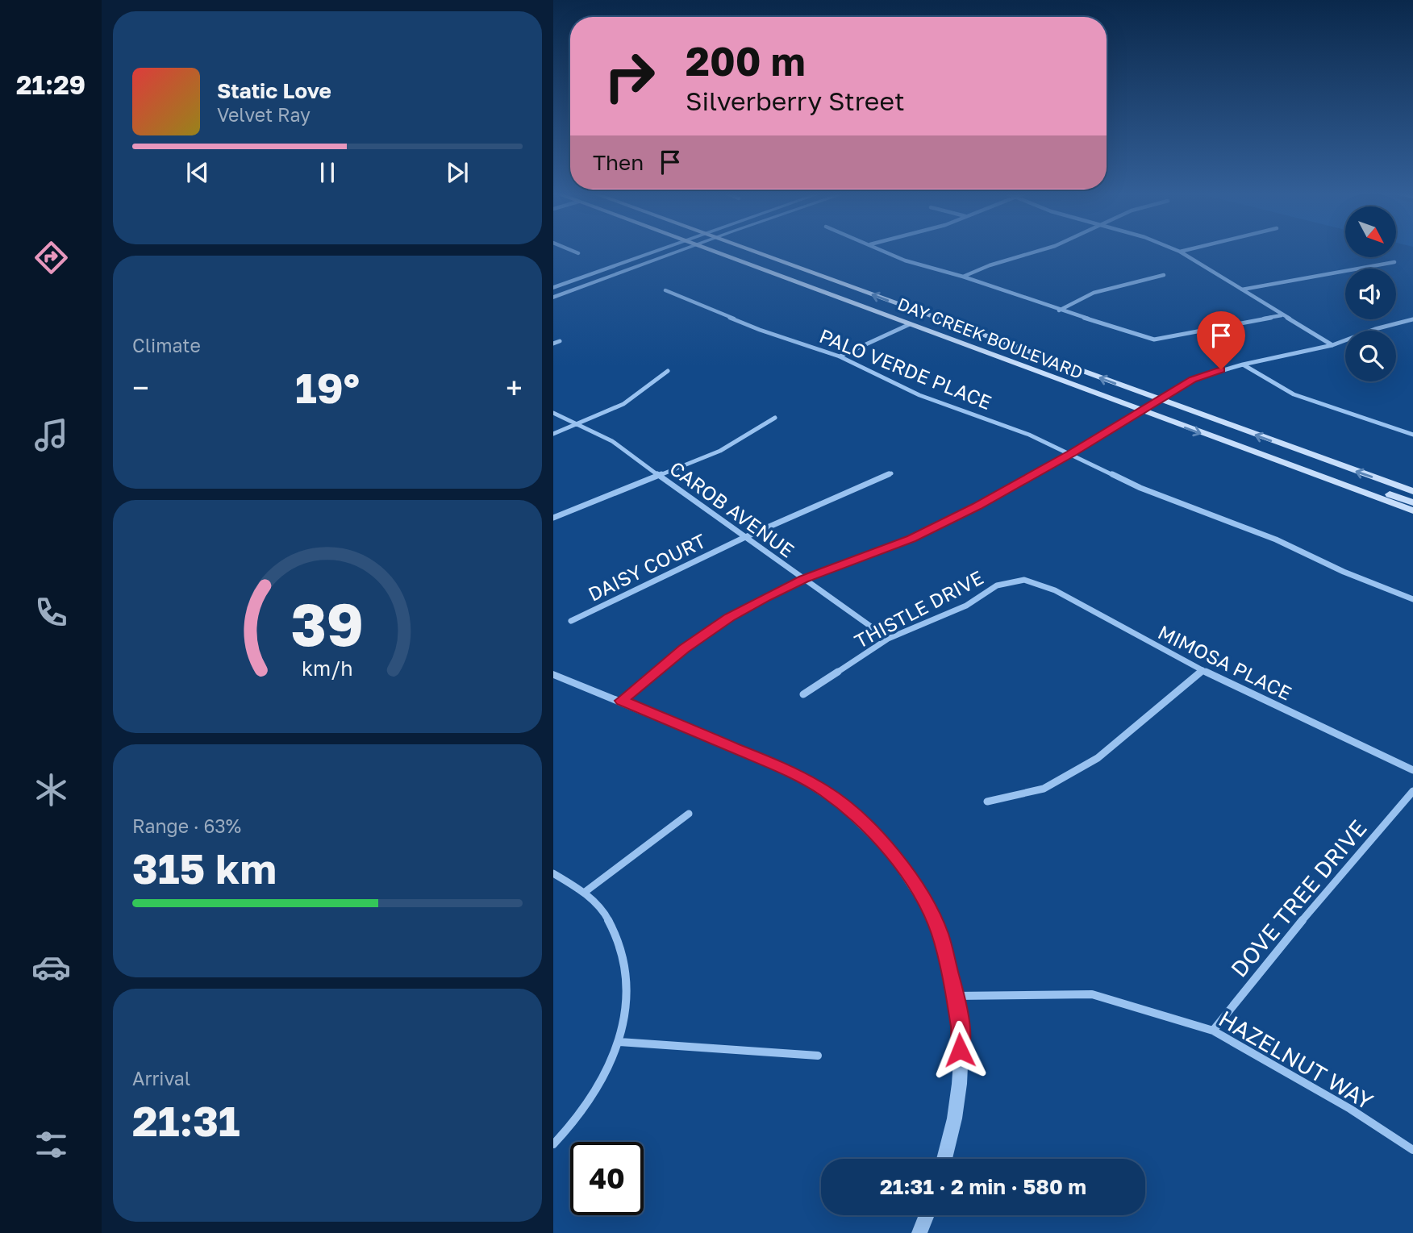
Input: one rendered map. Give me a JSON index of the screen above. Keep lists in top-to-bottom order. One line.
{"streets":{"main road":["DAY CREEK BOULEVARD"],"street":["PALO VERDE PLACE","CAROB AVENUE","DAISY COURT","THISTLE DRIVE","MIMOSA PLACE","DOVE TREE DRIVE","HAZELNUT WAY"]},"crossings":[["CAROB AVENUE","DAISY COURT"],["CAROB AVENUE","THISTLE DRIVE"],["THISTLE DRIVE","MIMOSA PLACE"],["DOVE TREE DRIVE","HAZELNUT WAY"]],"north":"bottom right","page":{"tabs":"21:29","turn":["200 m","Silverberry Street"],"song":["Static Love","Velvet Ray"],"then":"Then","tile":["Climate",["Range · 63%","315 km"],["Arrival","21:31"]],"heat":["−","19°","+"],"limit":"40","trip":"21:31 · 2 min · 580 m","gauge":["39","km/h"]}}
